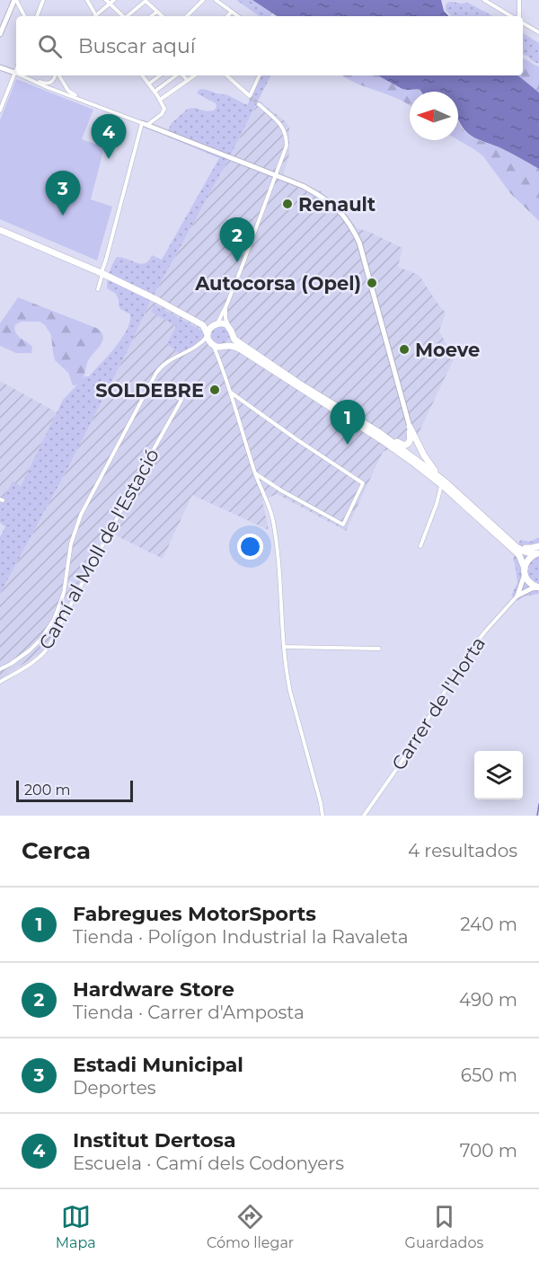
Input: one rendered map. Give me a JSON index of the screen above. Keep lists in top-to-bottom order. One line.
{"streets":{"street":["Camí al Moll de l'Estació","Carrer de l'Horta"]},"places":["Renault","Autocorsa (Opel)","Moeve","SOLDEBRE"],"scale_bar":"200 m","north":"left","page":{"search":"Buscar aquí","pins":["4","3","2","1"],"scale":"200 m","heading":["Cerca","4 resultados"],"list":[{"mark":"1","name":"Fabregues MotorSports","note":"Tienda · Polígon Industrial la Ravaleta","value":"240 m"},{"mark":"2","name":"Hardware Store","note":"Tienda · Carrer d'Amposta","value":"490 m"},{"mark":"3","name":"Estadi Municipal","note":"Deportes","value":"650 m"},{"mark":"4","name":"Institut Dertosa","note":"Escuela · Camí dels Codonyers","value":"700 m"}],"nav":["Mapa","Cómo llegar","Guardados"]}}
